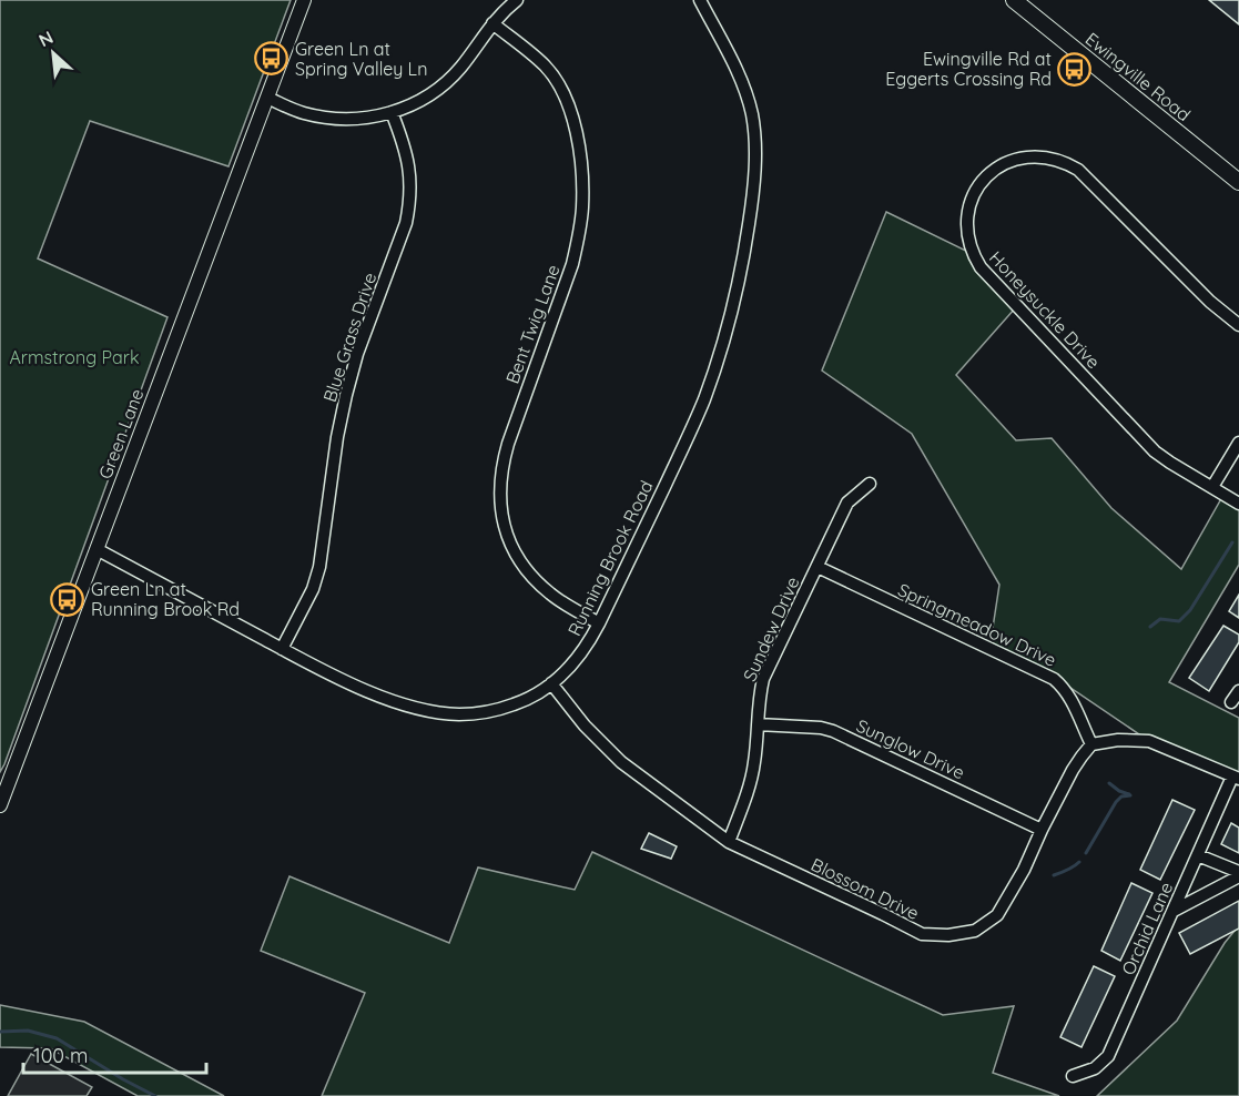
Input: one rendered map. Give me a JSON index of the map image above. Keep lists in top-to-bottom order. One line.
{"streets":{"main road":["Ewingville Road"],"street":["Honeysuckle Drive","Bent Twig Lane","Blue Grass Drive","Green Lane","Running Brook Road","Springmeadow Drive","Sundew Drive","Sunglow Drive","Blossom Drive","Orchid Lane"]},"crossings":[["Bent Twig Lane","Running Brook Road"],["Blue Grass Drive","Running Brook Road"],["Green Lane","Running Brook Road"],["Running Brook Road","Blossom Drive"],["Springmeadow Drive","Sundew Drive"],["Springmeadow Drive","Blossom Drive"],["Sundew Drive","Sunglow Drive"],["Sundew Drive","Blossom Drive"],["Sunglow Drive","Blossom Drive"]],"parks":["Armstrong Park"],"places":{"bus stop":["Green Ln at Spring Valley Ln","Ewingville Rd at Eggerts Crossing Rd","Green Ln at Running Brook Rd"]},"scale_bar":"100 m","north":"top left"}
